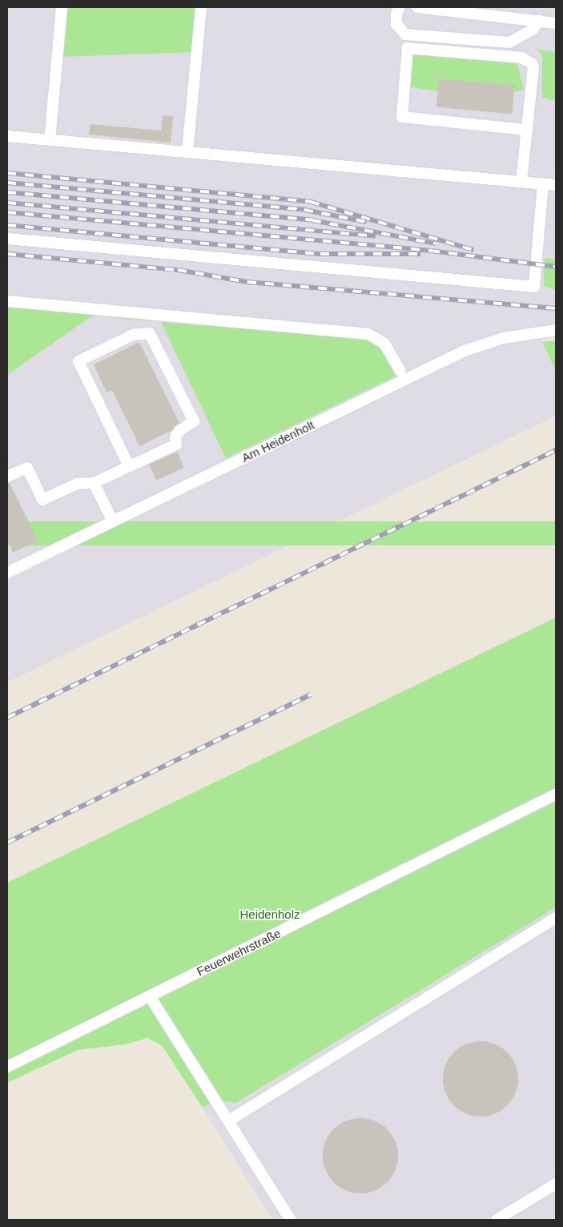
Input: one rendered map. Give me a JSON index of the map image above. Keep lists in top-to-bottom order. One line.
{"streets":{"street":["Am Heidenholt","Feuerwehrstraße"]},"parks":["Heidenholz"]}
